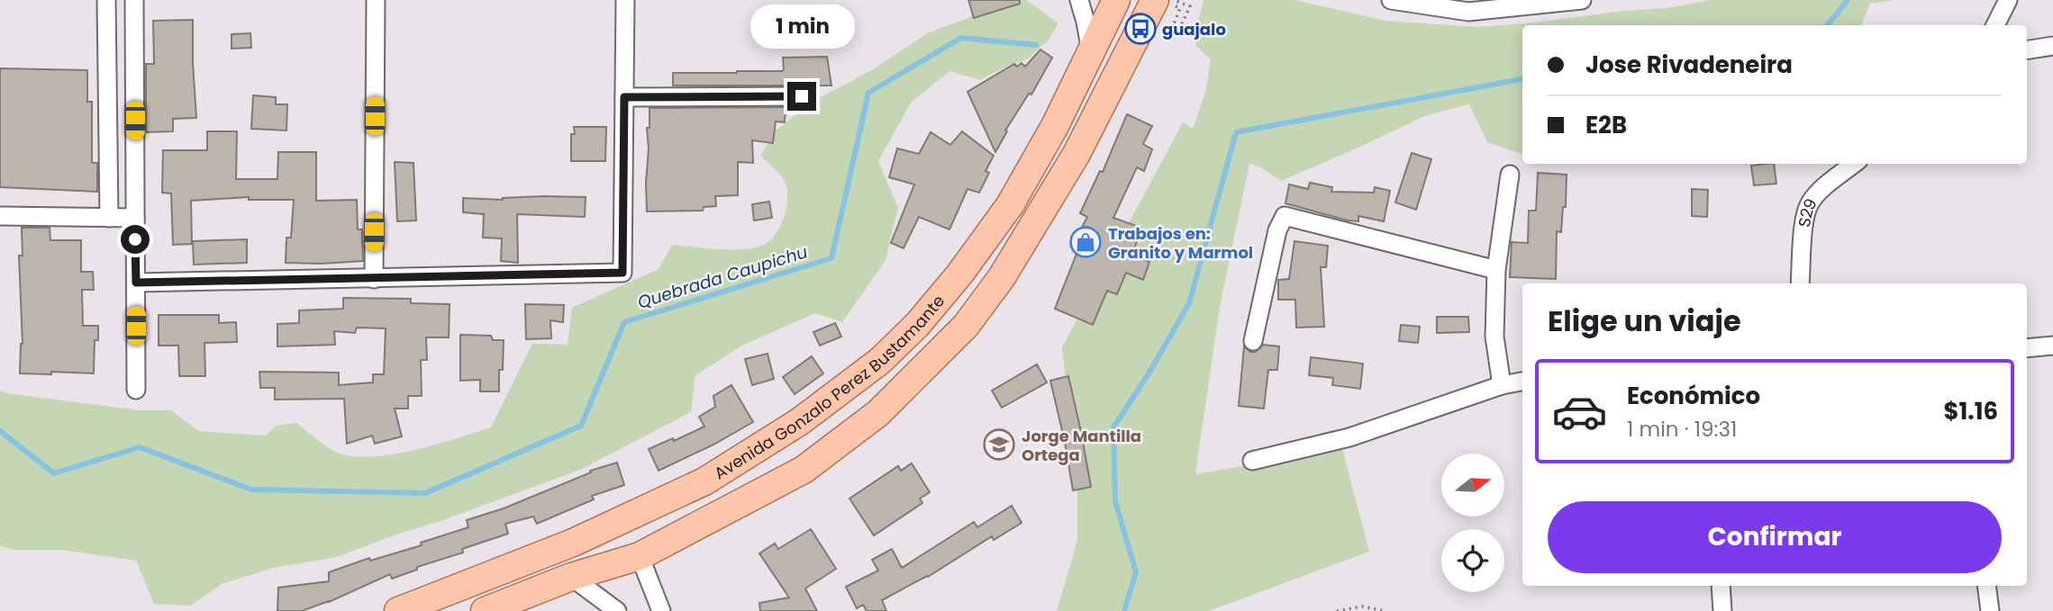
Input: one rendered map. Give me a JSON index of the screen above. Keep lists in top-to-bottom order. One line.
{"streets":{"main road":["Avenida Gonzalo Perez Bustamante"],"street":["S29"]},"water":["Quebrada Caupichu"],"places":{"bus stop":["guajalo"],"shop":["Trabajos en: Granito y Marmol"],"school or university":["Jorge Mantilla Ortega"]},"north":"right","page":{"bubble":"1 min","banner":["Jose Rivadeneira","E2B"],"heading":"Elige un viaje","list":[{"name":"Económico","note":"1 min · 19:31","value":"$1.16"}],"buttons":"Confirmar"}}
